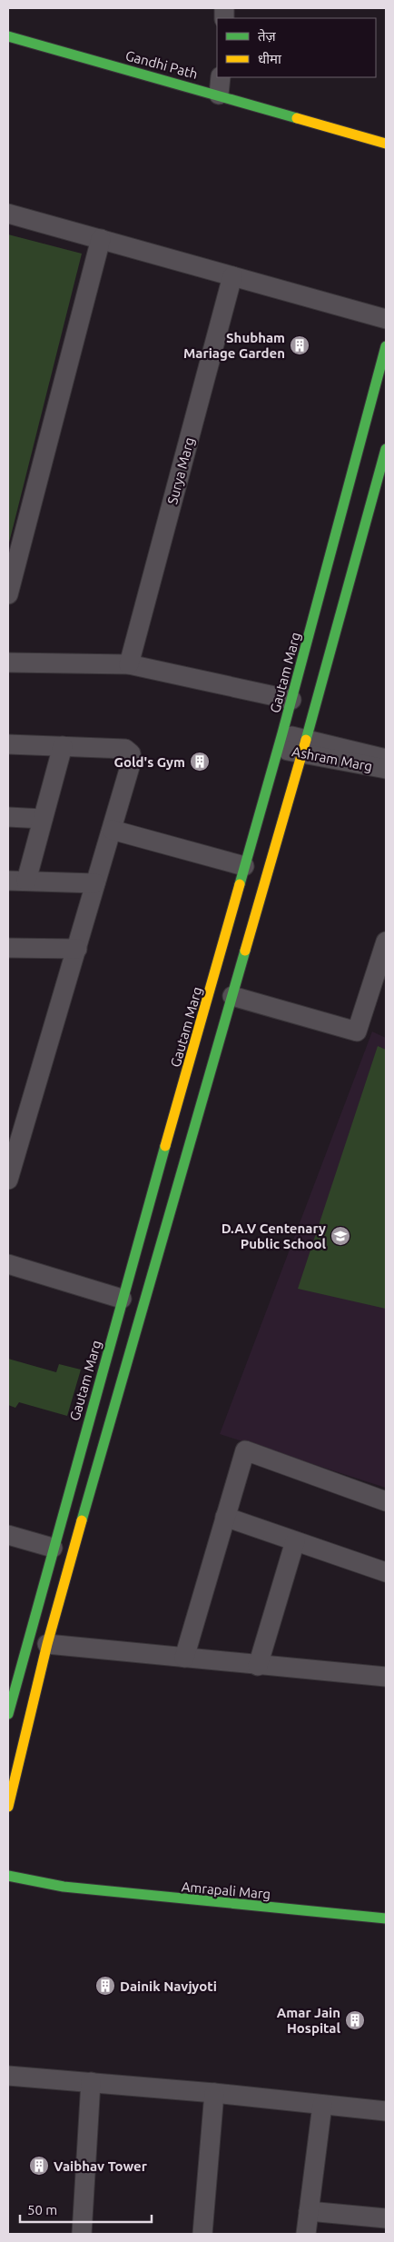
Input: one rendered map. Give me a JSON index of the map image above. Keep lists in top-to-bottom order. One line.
{"streets":{"street":["Gandhi Path","Surya Marg","Gautam Marg","Ashram Marg","Amrapali Marg"]},"crossings":[["Gautam Marg","Ashram Marg"]],"places":{"building":["Shubham Mariage Garden","Gold's Gym","Dainik Navjyoti","Amar Jain Hospital","Vaibhav Tower"],"school or university":["D.A.V Centenary Public School"]},"legend":["तेज़","धीमा"],"scale_bar":"50 m"}
